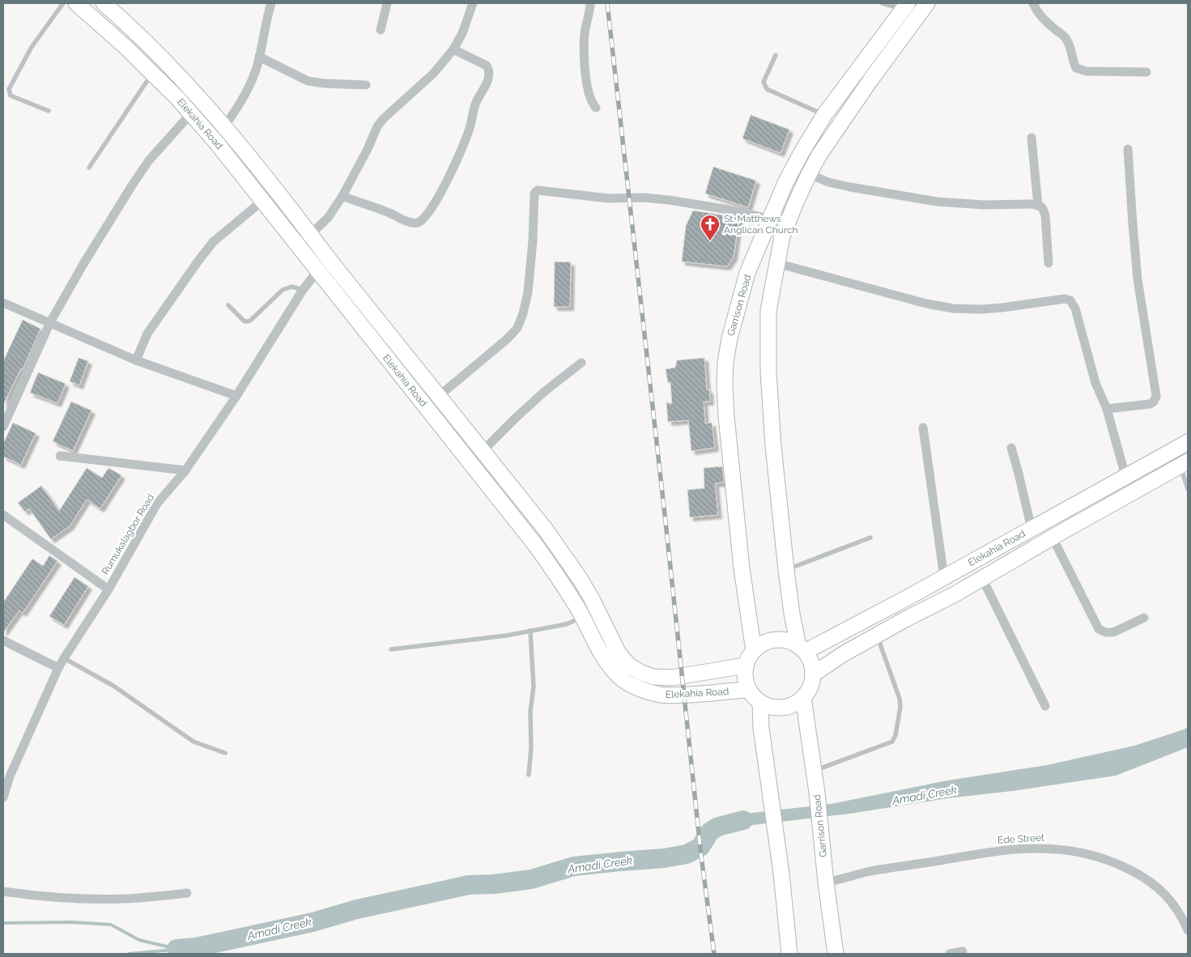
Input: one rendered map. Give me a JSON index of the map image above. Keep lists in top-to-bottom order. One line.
{"streets":{"main road":["Elekahia Road","Garrison Road"],"street":["Rumukalagbor Road","Ede Street"]},"crossings":[["Elekahia Road","Garrison Road"],["Elekahia Road","Rumukalagbor Road"],["Garrison Road","Ede Street"]],"water":["Amadi Creek"],"places":{"church":["St. Matthews Anglican Church"]}}
